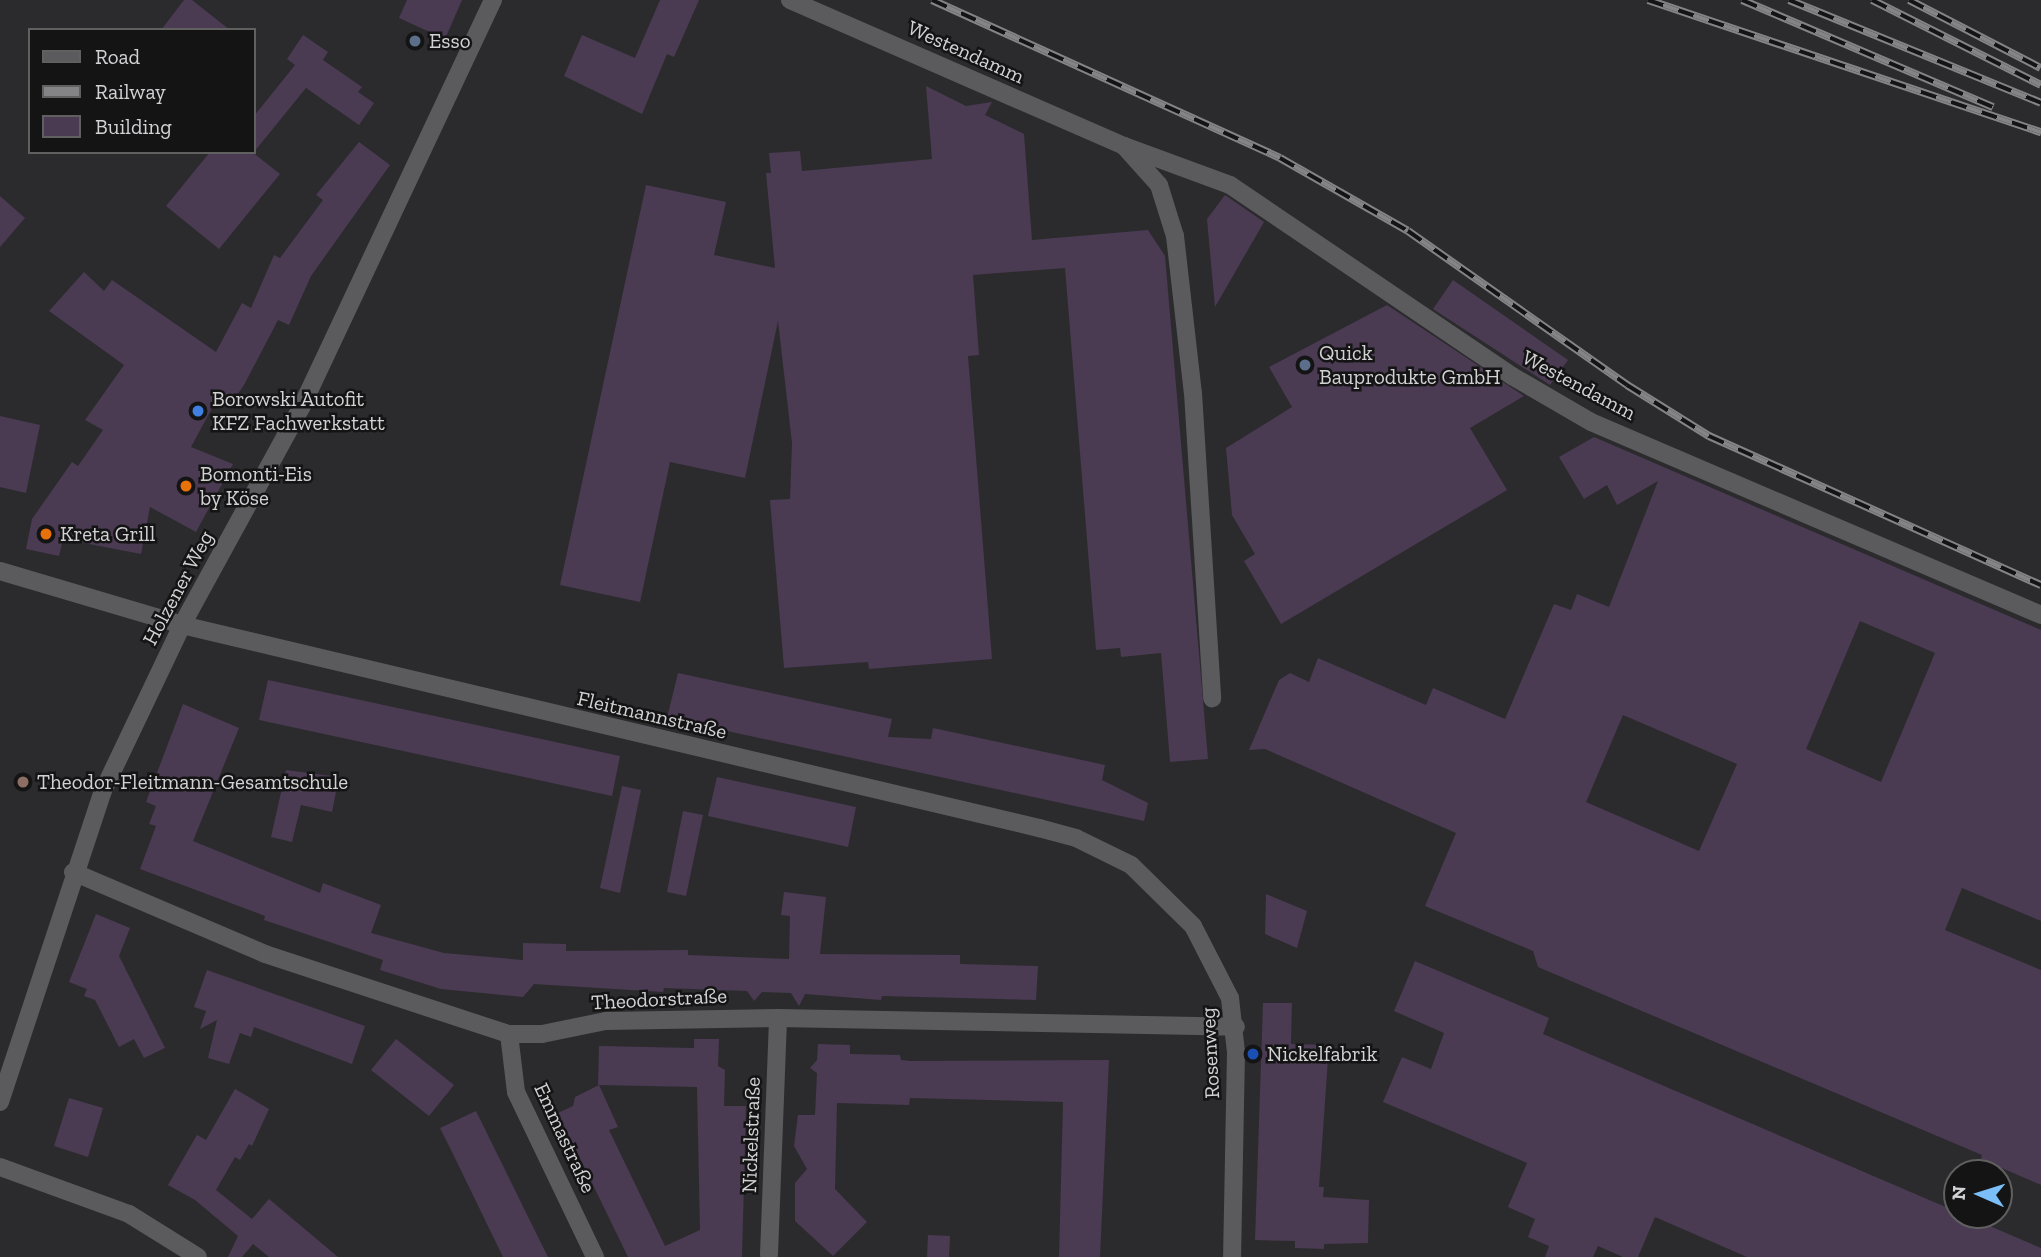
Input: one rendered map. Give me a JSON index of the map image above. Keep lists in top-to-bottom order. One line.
{"streets":{"street":["Westendamm","Holzener Weg","Fleitmannstraße","Theodorstraße","Rosenweg","Nickelstraße","Emmastraße"]},"crossings":[["Holzener Weg","Fleitmannstraße"],["Holzener Weg","Theodorstraße"],["Fleitmannstraße","Rosenweg"],["Theodorstraße","Rosenweg"],["Theodorstraße","Nickelstraße"],["Theodorstraße","Emmastraße"]],"places":["Esso","Quick Bauprodukte GmbH","Borowski Autofit KFZ Fachwerkstatt","Bomonti-Eis by Köse","Kreta Grill","Theodor-Fleitmann-Gesamtschule","Nickelfabrik"],"legend":["Road","Railway","Building"],"north":"left"}
